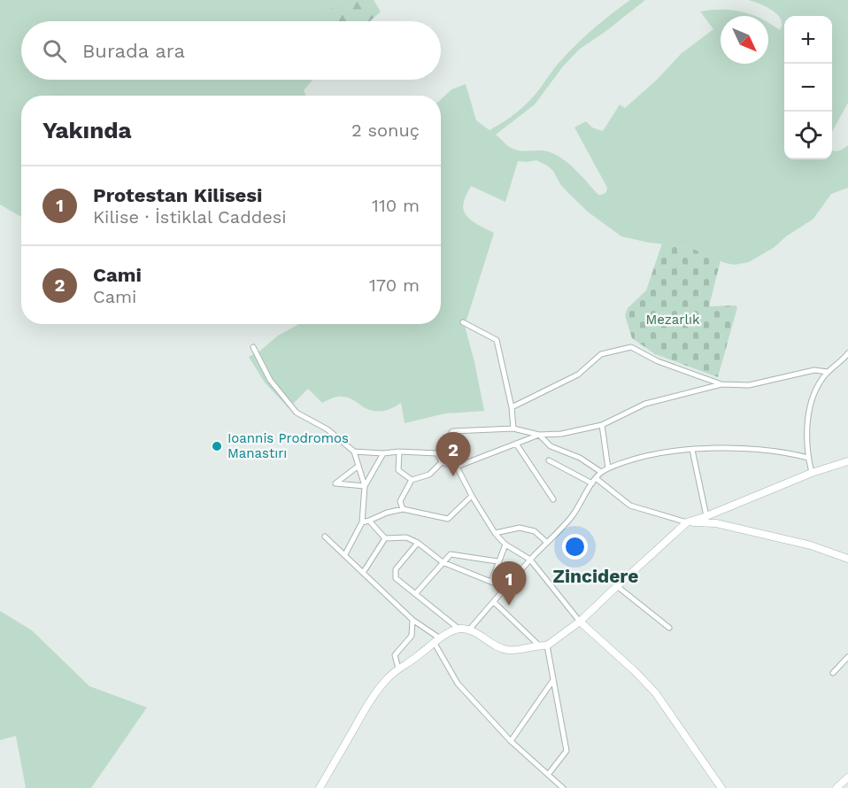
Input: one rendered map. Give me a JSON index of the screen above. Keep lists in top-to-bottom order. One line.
{"districts":["Zincidere"],"parks":["Mezarlık"],"places":["Ioannis Prodromos Manastırı"],"north":"bottom right","page":{"map_buttons":["+","−"],"search":"Burada ara","heading":["Yakında","2 sonuç"],"list":[{"mark":"1","name":"Protestan Kilisesi","note":"Kilise · İstiklal Caddesi","value":"110 m"},{"mark":"2","name":"Cami","note":"Cami","value":"170 m"}],"pins":["2","1"]}}
